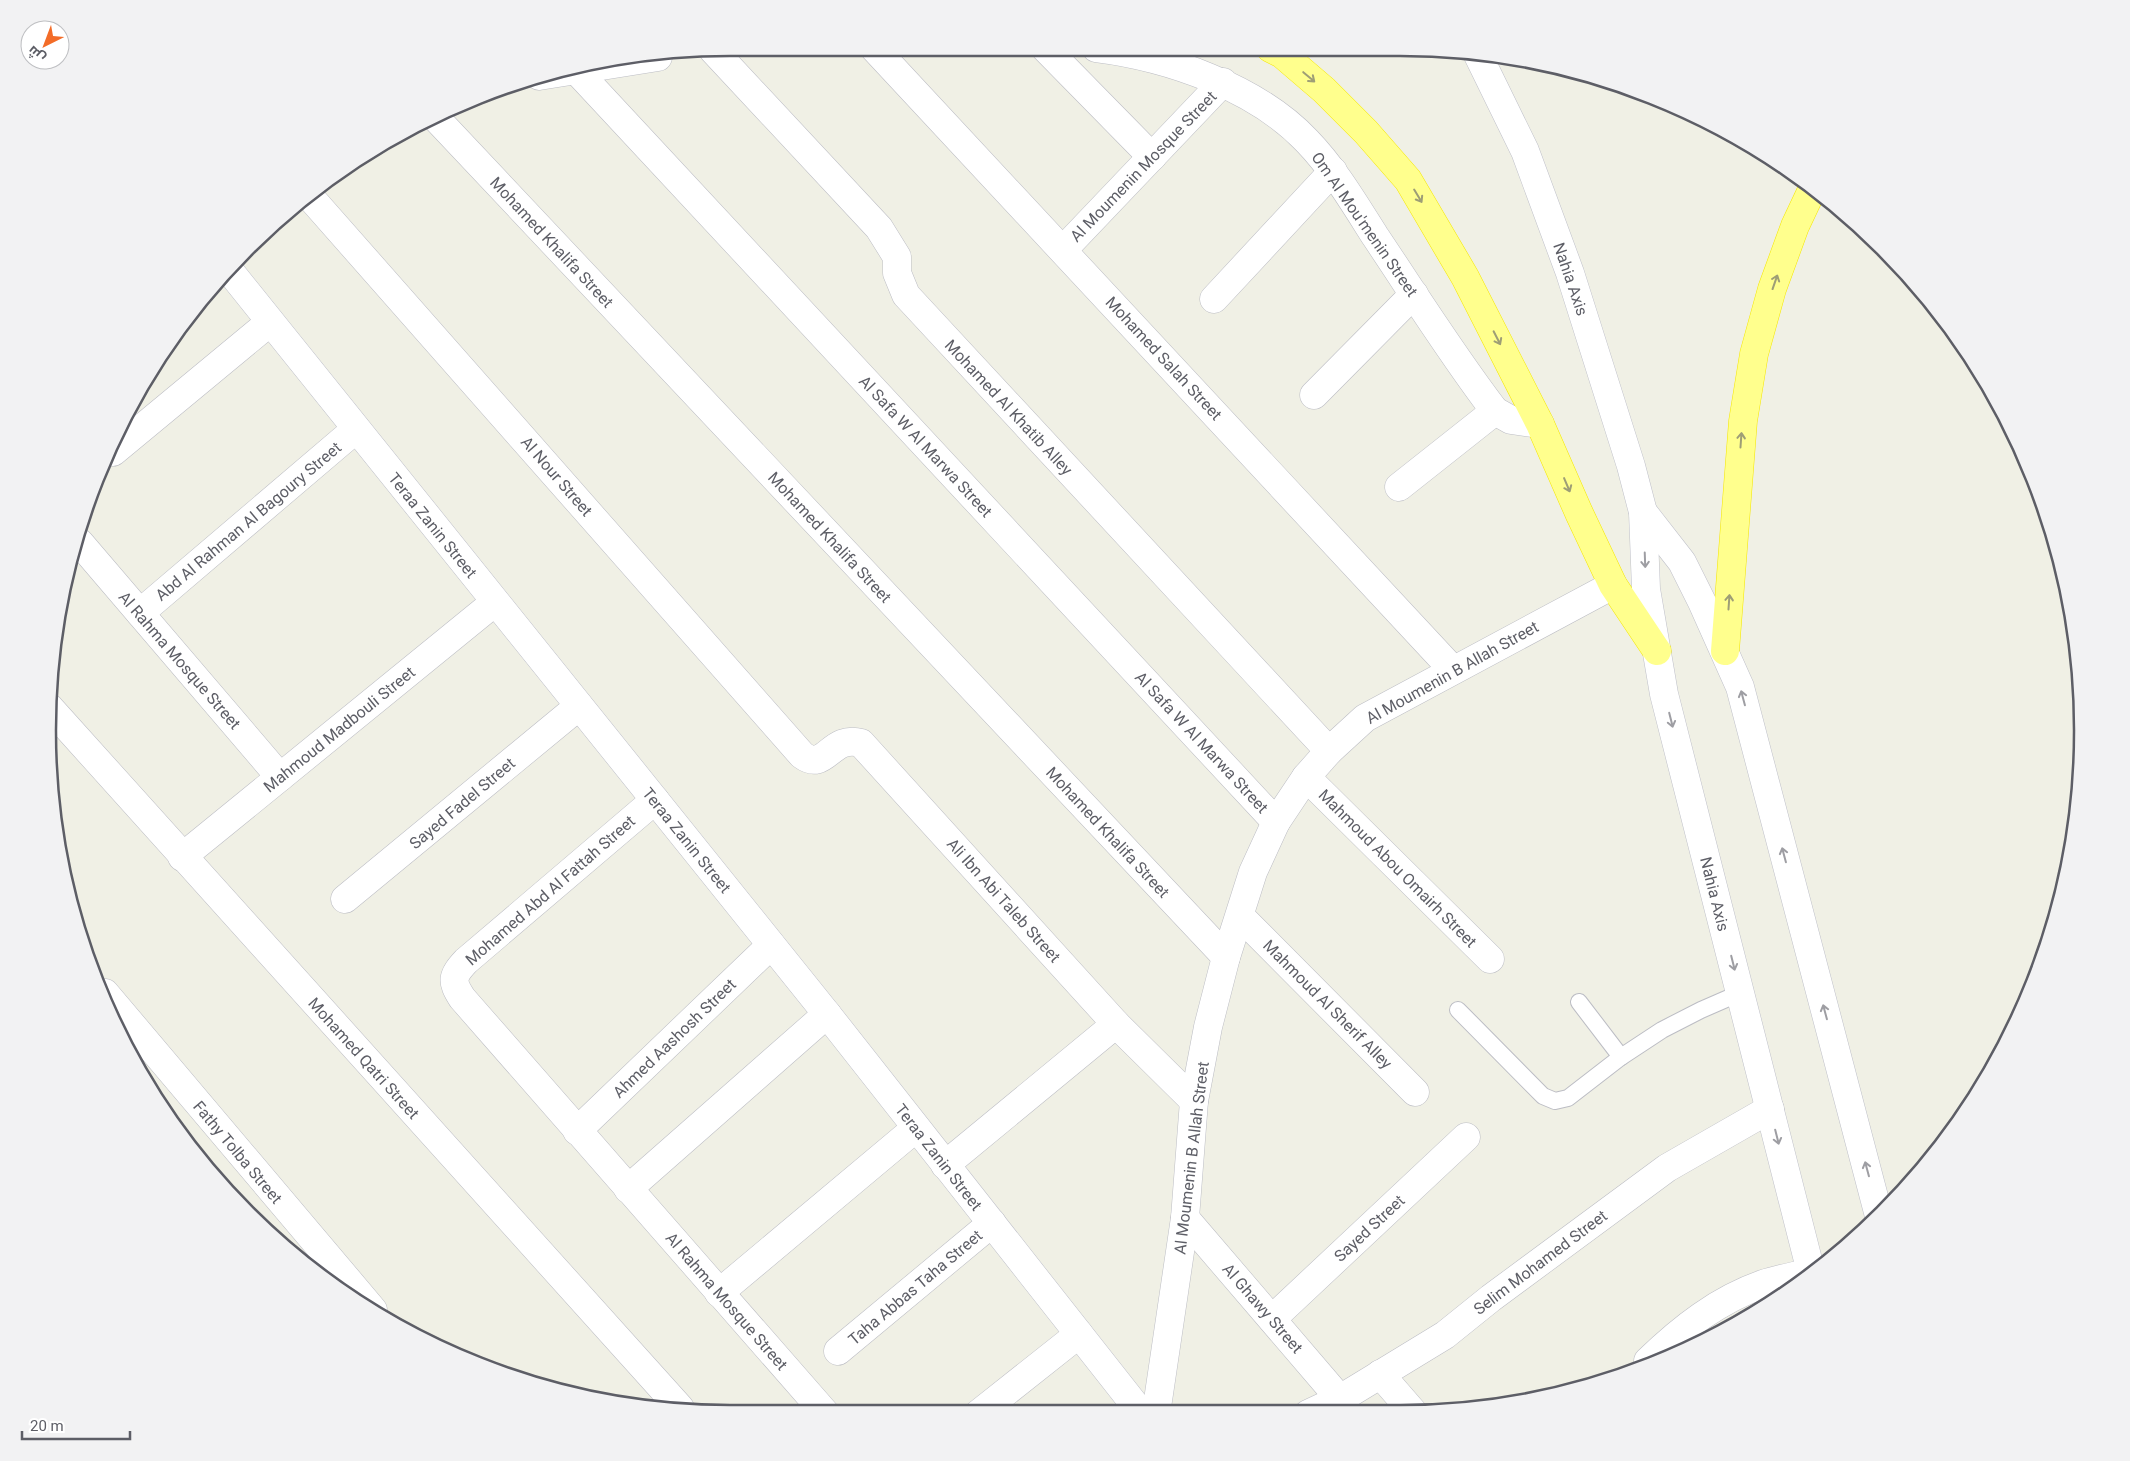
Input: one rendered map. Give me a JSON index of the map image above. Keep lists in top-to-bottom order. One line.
{"streets":{"street":["Al Moumenin Mosque Street","Om Al Mou'menin Street","Mohamed Khalifa Street","Nahia Axis","Mohamed Salah Street","Mohamed Al Khatib Alley","Al Safa W Al Marwa Street","Al Nour Street","Abd Al Rahman Al Bagoury Street","Teraa Zanin Street","Al Rahma Mosque Street","Al Moumenin B Allah Street","Mahmoud Madbouli Street","Sayed Fadel Street","Mahmoud Abou Omairh Street","Mohamed Abd Al Fattah Street","Ali Ibn Abi Taleb Street","Mahmoud Al Sherif Alley","Ahmed Aashosh Street","Mohamed Qatri Street","Fathy Tolba Street","Sayed Street","Selim Mohamed Street","Taha Abbas Taha Street","Al Ghawy Street"]},"crossings":[["Al Moumenin Mosque Street","Om Al Mou'menin Street"],["Al Moumenin Mosque Street","Mohamed Salah Street"],["Mohamed Khalifa Street","Al Moumenin B Allah Street"],["Nahia Axis","Selim Mohamed Street"],["Mohamed Salah Street","Al Moumenin B Allah Street"],["Mohamed Al Khatib Alley","Al Moumenin B Allah Street"],["Al Safa W Al Marwa Street","Al Moumenin B Allah Street"],["Al Nour Street","Ali Ibn Abi Taleb Street"],["Abd Al Rahman Al Bagoury Street","Teraa Zanin Street"],["Abd Al Rahman Al Bagoury Street","Al Rahma Mosque Street"],["Teraa Zanin Street","Mahmoud Madbouli Street"],["Teraa Zanin Street","Sayed Fadel Street"],["Teraa Zanin Street","Mohamed Abd Al Fattah Street"],["Teraa Zanin Street","Ahmed Aashosh Street"],["Teraa Zanin Street","Taha Abbas Taha Street"],["Al Rahma Mosque Street","Mahmoud Madbouli Street"],["Al Rahma Mosque Street","Mohamed Abd Al Fattah Street"],["Al Rahma Mosque Street","Ahmed Aashosh Street"],["Al Moumenin B Allah Street","Mahmoud Abou Omairh Street"],["Al Moumenin B Allah Street","Ali Ibn Abi Taleb Street"],["Al Moumenin B Allah Street","Mahmoud Al Sherif Alley"],["Al Moumenin B Allah Street","Al Ghawy Street"],["Mahmoud Madbouli Street","Mohamed Qatri Street"],["Sayed Street","Al Ghawy Street"],["Selim Mohamed Street","Al Ghawy Street"]],"scale_bar":"20 m","north":"bottom left"}
